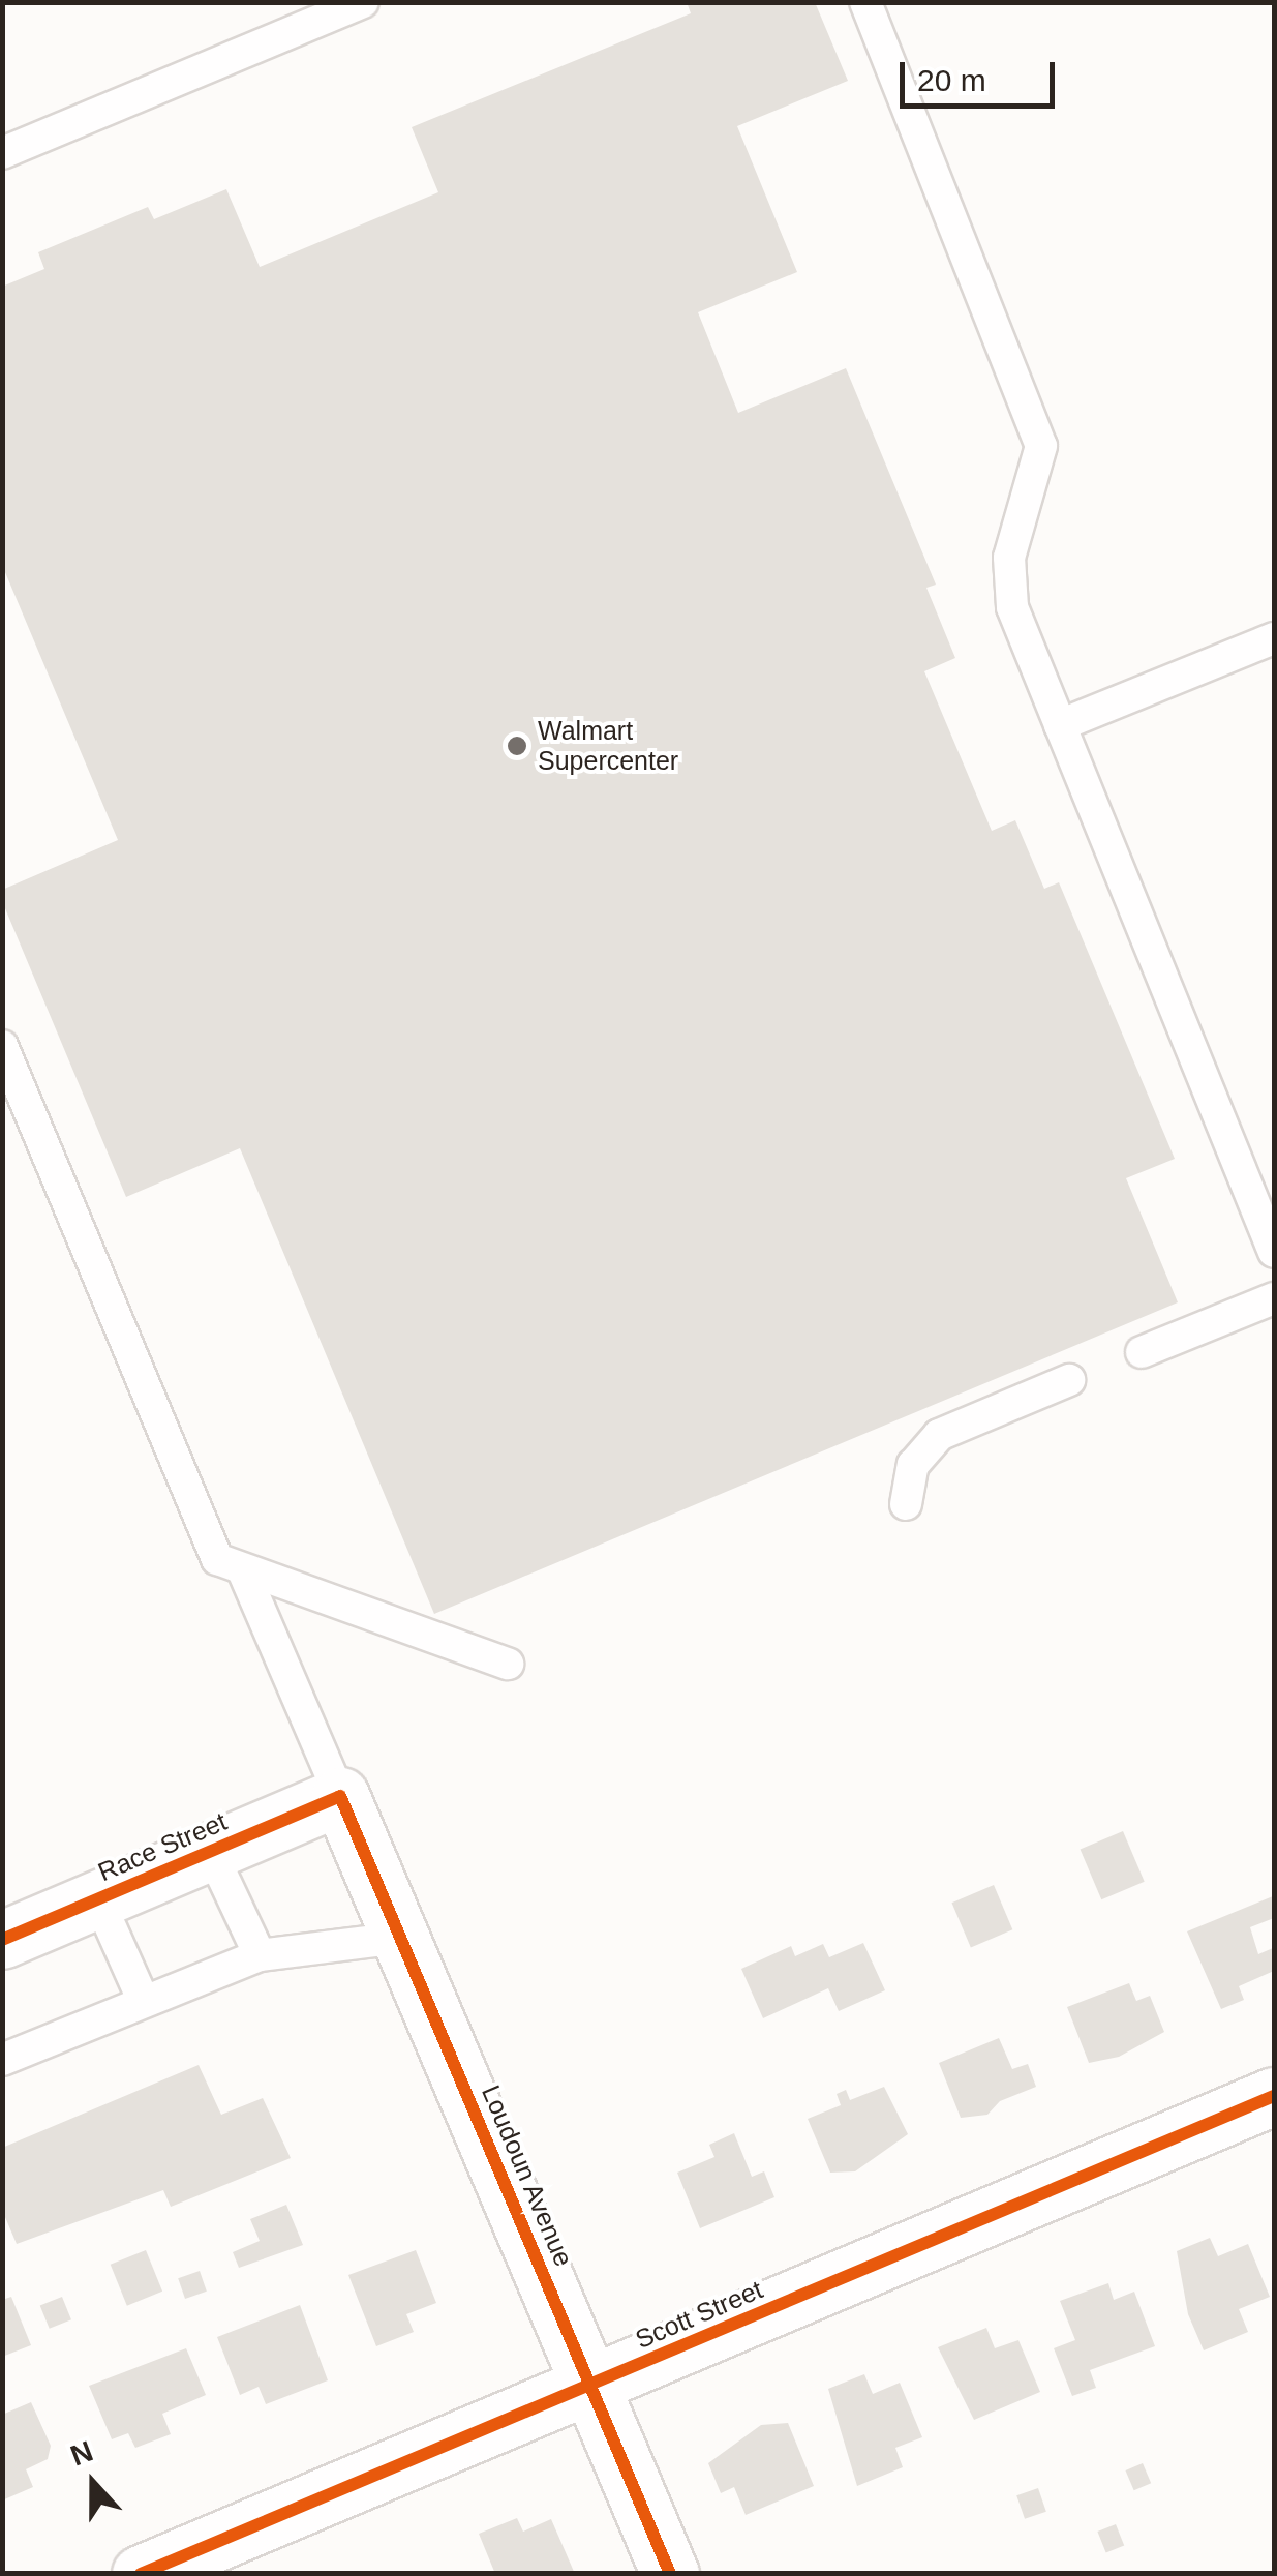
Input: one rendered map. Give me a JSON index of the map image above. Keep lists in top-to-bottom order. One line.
{"streets":{"street":["Race Street","Loudoun Avenue","Scott Street"]},"crossings":[["Race Street","Loudoun Avenue"],["Loudoun Avenue","Scott Street"]],"places":["Walmart Supercenter"],"scale_bar":"20 m","north":"top"}
